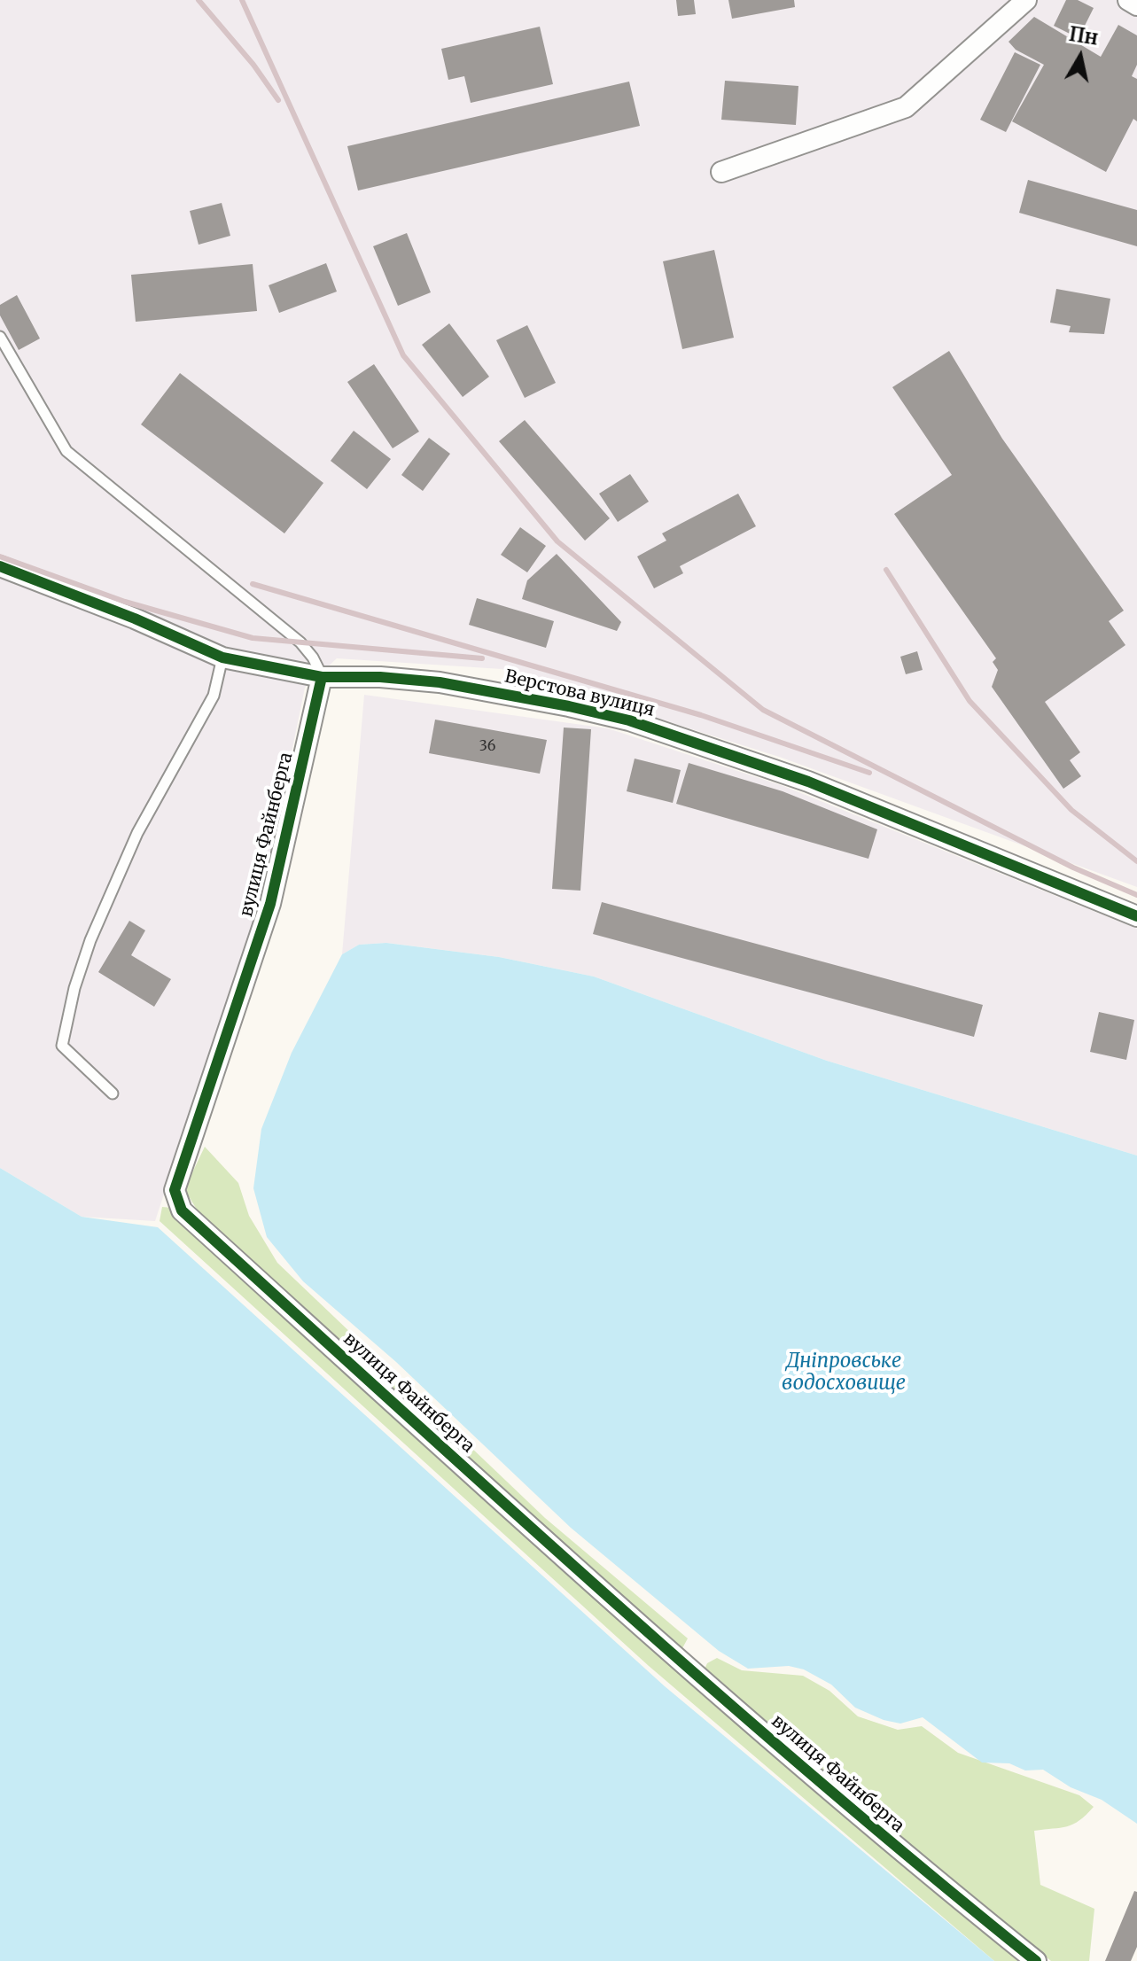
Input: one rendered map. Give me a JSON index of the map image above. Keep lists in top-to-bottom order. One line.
{"streets":{"street":["Верстова вулиця","вулиця Файнберга"]},"crossings":[["Верстова вулиця","вулиця Файнберга"]],"water":["Дніпровське водосховище"],"house_numbers":["36"],"north":"top"}
